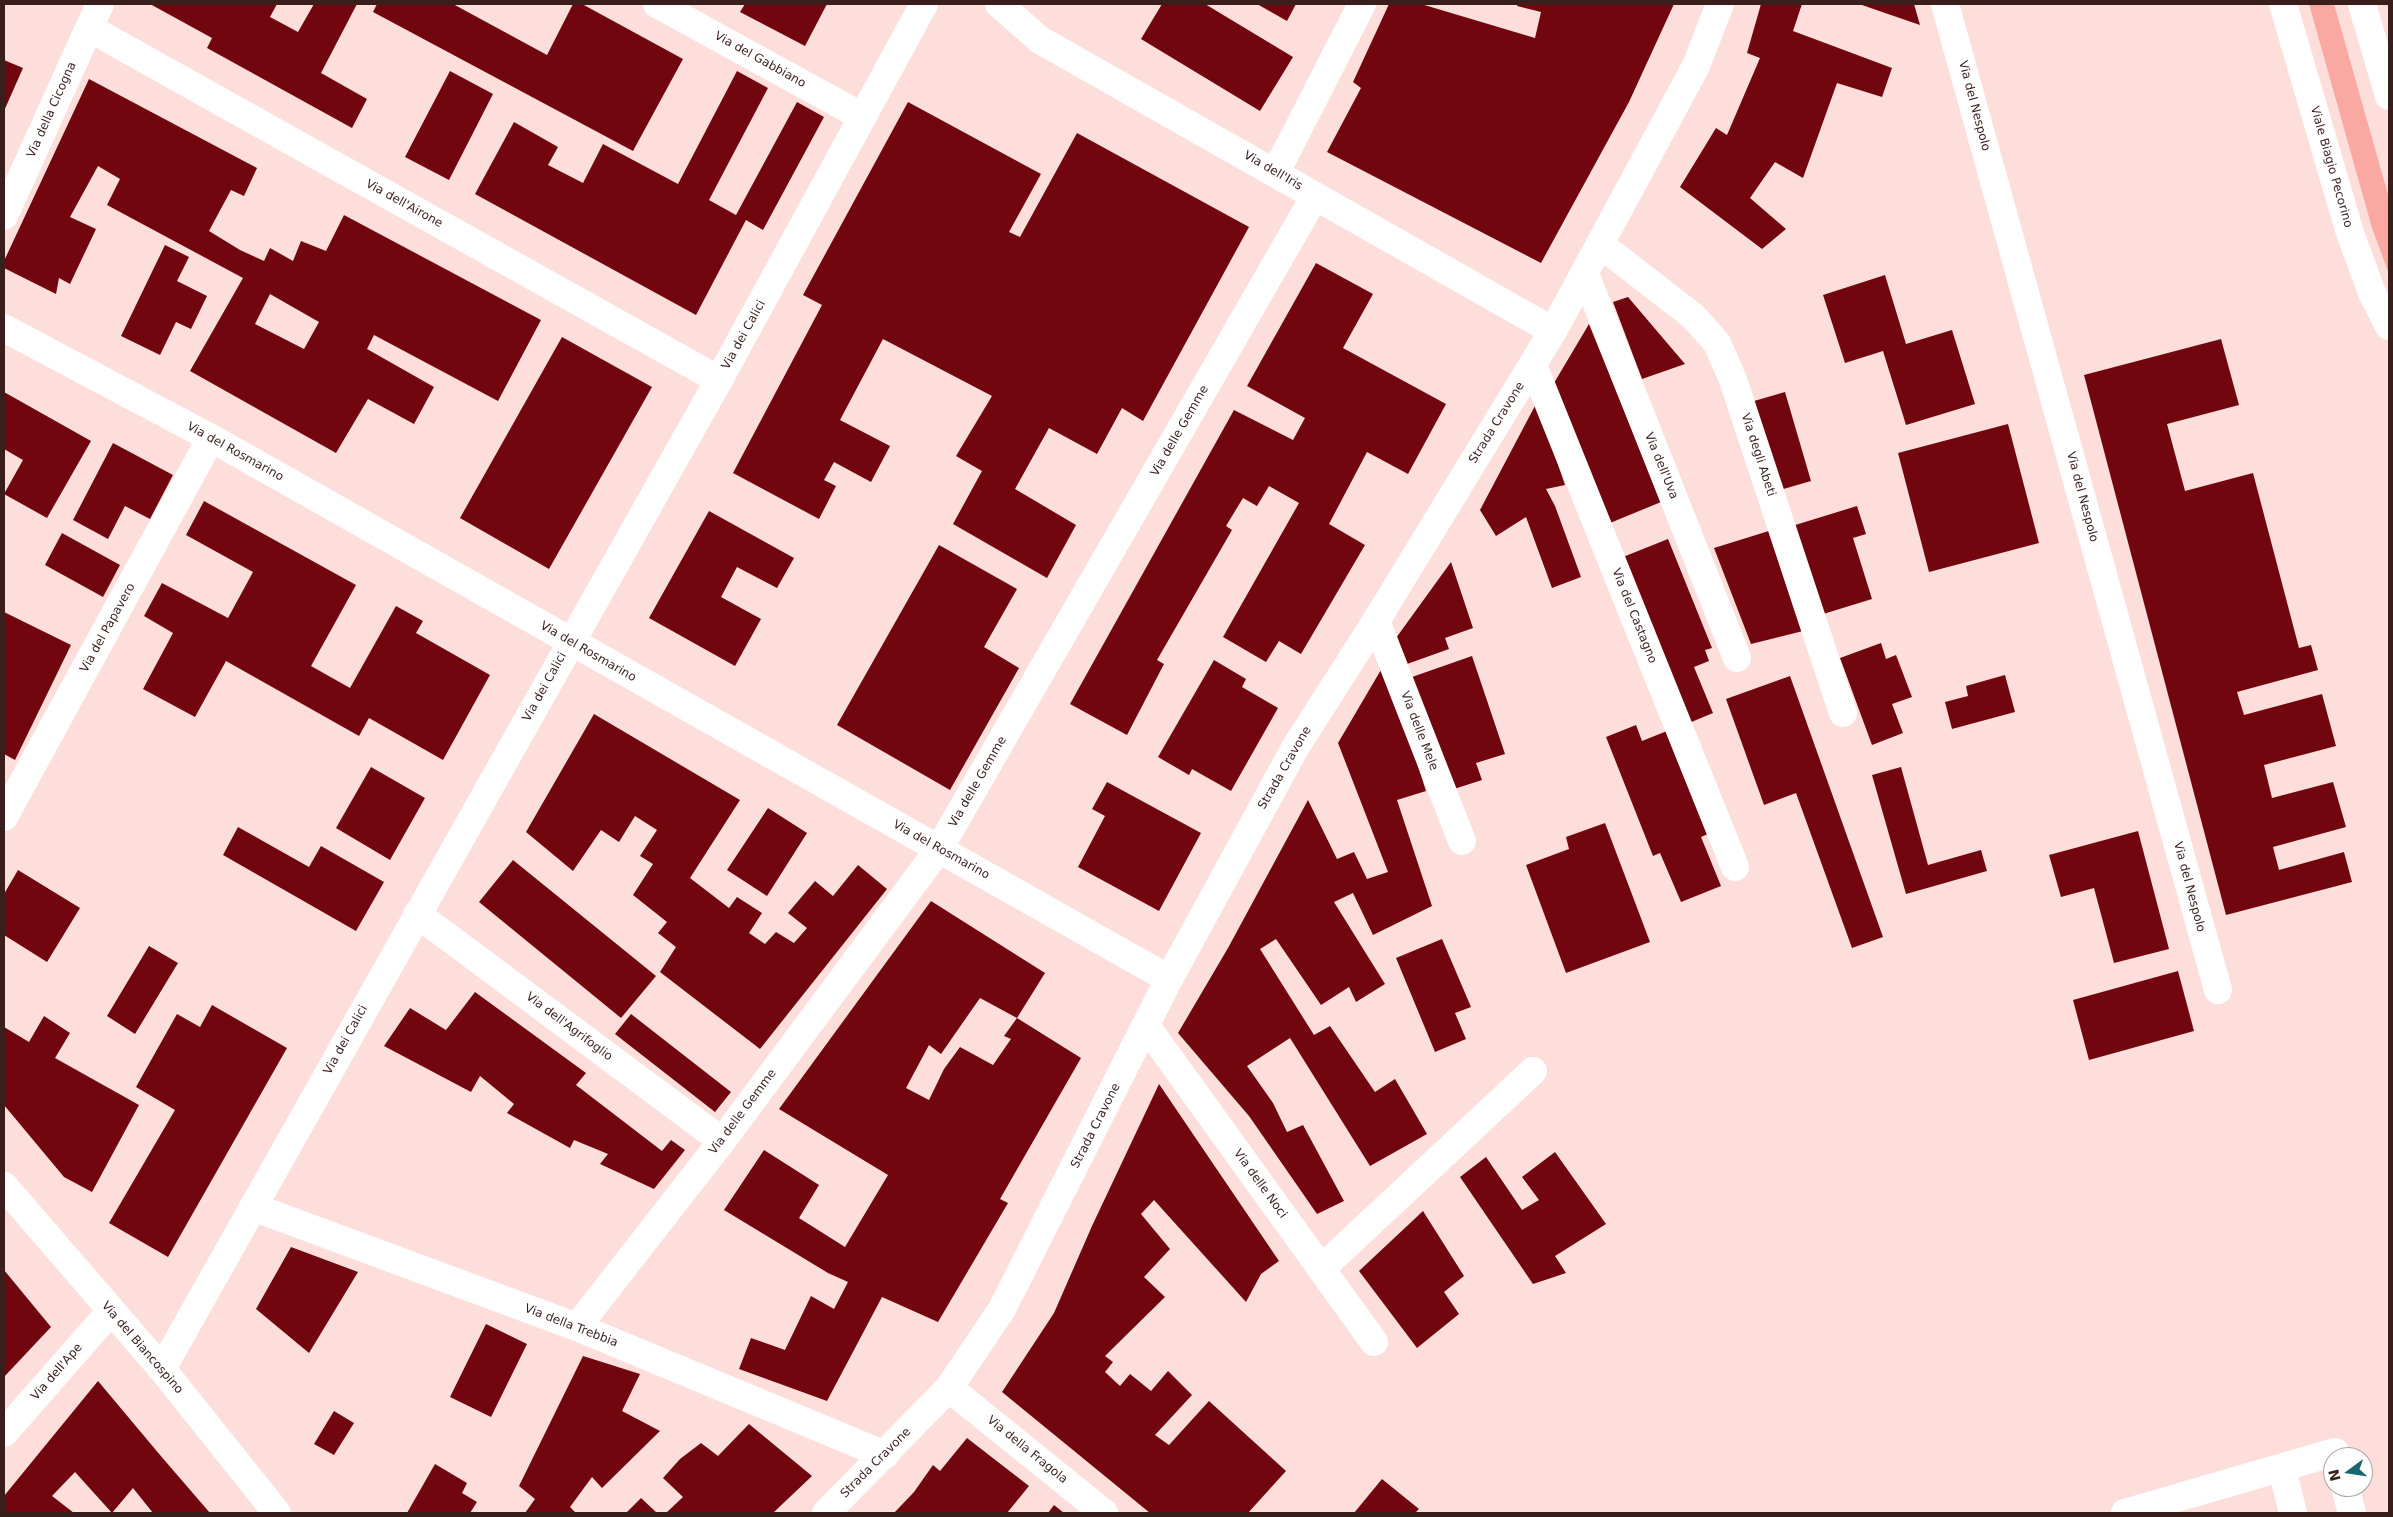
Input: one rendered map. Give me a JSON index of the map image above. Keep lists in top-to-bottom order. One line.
{"streets":{"street":["Via del Gabbiano","Via del Nespolo","Via della Cicogna","Viale Biagio Pecorino","Via dell'Iris","Via dell'Airone","Via dei Calici","Strada Cravone","Via delle Gemme","Via del Rosmarino","Via degli Abeti","Via dell'Uva","Via del Castagno","Via del Papavero","Via delle Mele","Via dell'Agrifoglio","Via delle Noci","Via della Trebbia","Via del Biancospino","Via dell'Ape","Via della Fragola"]},"crossings":[["Via del Gabbiano","Via dei Calici"],["Via della Cicogna","Via dell'Airone"],["Via dell'Iris","Strada Cravone"],["Via dell'Iris","Via delle Gemme"],["Via dell'Airone","Via dei Calici"],["Via dei Calici","Via del Rosmarino"],["Via dei Calici","Via dell'Agrifoglio"],["Via dei Calici","Via della Trebbia"],["Via dei Calici","Via del Biancospino"],["Strada Cravone","Via del Rosmarino"],["Strada Cravone","Via degli Abeti"],["Strada Cravone","Via dell'Uva"],["Strada Cravone","Via del Castagno"],["Strada Cravone","Via delle Mele"],["Strada Cravone","Via delle Noci"],["Strada Cravone","Via della Trebbia"],["Strada Cravone","Via della Fragola"],["Via delle Gemme","Via del Rosmarino"],["Via delle Gemme","Via dell'Agrifoglio"],["Via delle Gemme","Via della Trebbia"],["Via del Rosmarino","Via del Papavero"],["Via del Biancospino","Via dell'Ape"]],"north":"left"}
